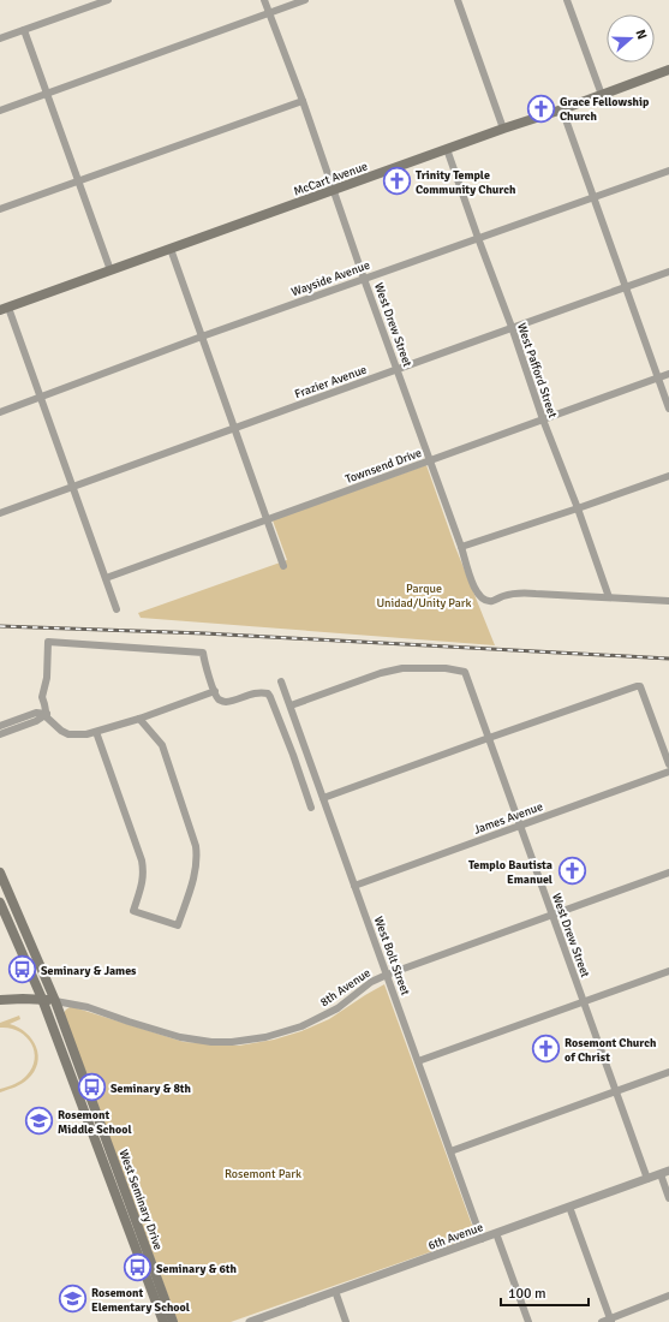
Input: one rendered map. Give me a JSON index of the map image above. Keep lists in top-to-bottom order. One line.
{"streets":{"main road":["McCart Avenue","West Seminary Drive"],"street":["Wayside Avenue","West Drew Street","West Pafford Street","Frazier Avenue","Townsend Drive","James Avenue","West Bolt Street","8th Avenue","6th Avenue"]},"crossings":[["McCart Avenue","West Drew Street"],["McCart Avenue","West Pafford Street"],["Wayside Avenue","West Drew Street"],["Wayside Avenue","West Pafford Street"],["West Drew Street","West Pafford Street"],["West Drew Street","Frazier Avenue"],["West Drew Street","Townsend Drive"],["West Drew Street","James Avenue"],["West Drew Street","West Bolt Street"],["West Drew Street","8th Avenue"],["West Drew Street","6th Avenue"],["West Pafford Street","Frazier Avenue"],["West Pafford Street","Townsend Drive"],["James Avenue","West Bolt Street"],["West Bolt Street","8th Avenue"],["West Bolt Street","6th Avenue"],["8th Avenue","West Seminary Drive"]],"parks":["Parque Unidad/Unity Park","Rosemont Park"],"places":{"church":["Grace Fellowship Church","Trinity Temple Community Church","Templo Bautista Emanuel","Rosemont Church of Christ"],"bus stop":["Seminary & James","Seminary & 8th","Seminary & 6th"],"school or university":["Rosemont Middle School","Rosemont Elementary School"]},"scale_bar":"100 m","north":"right"}
